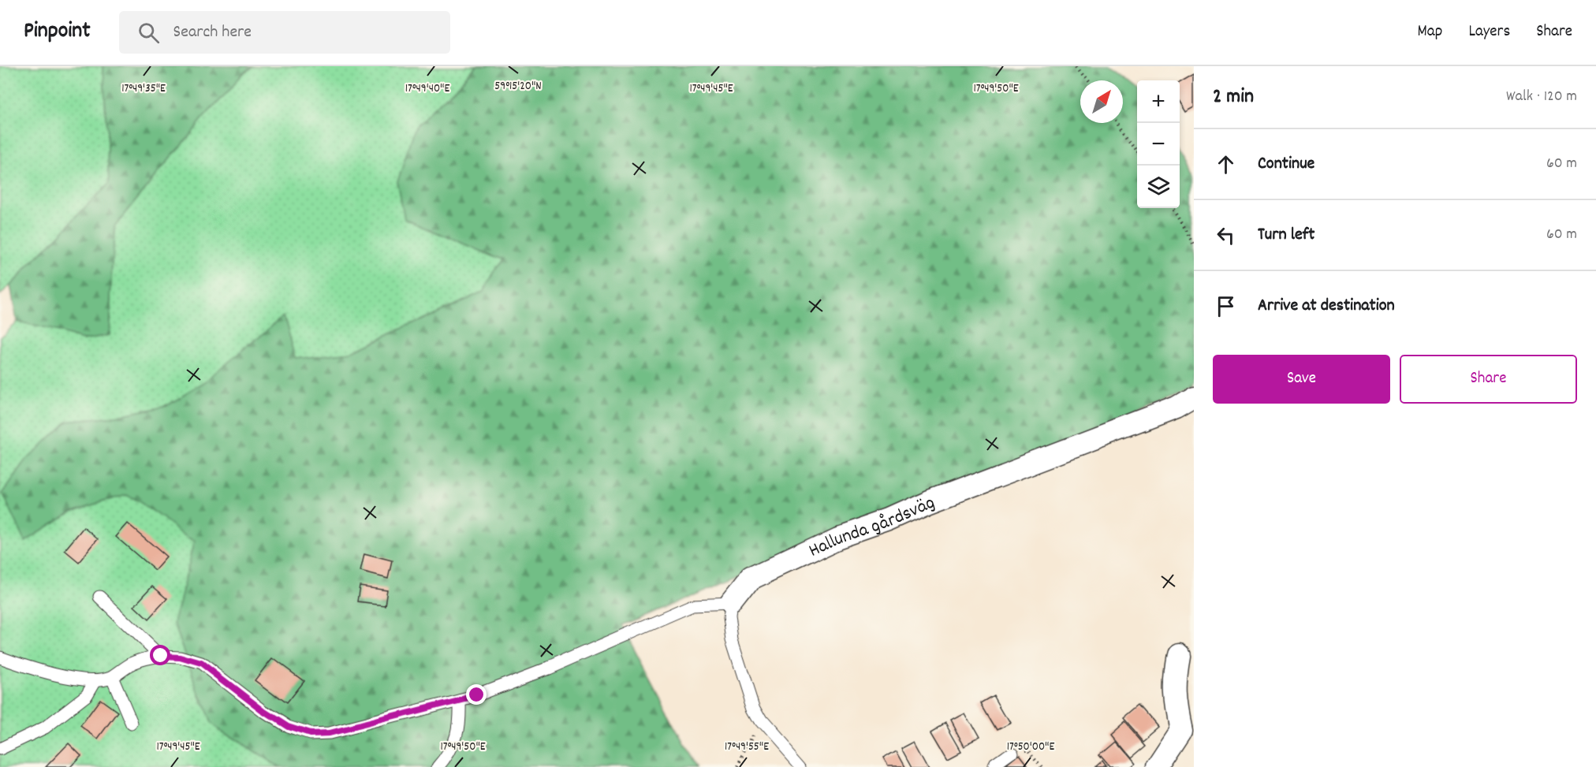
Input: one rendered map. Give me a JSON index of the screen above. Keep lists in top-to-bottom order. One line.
{"streets":{"street":["Hallunda gårdsväg"]},"north":"top right","page":{"header":"Pinpoint","search":"Search here","nav":["Map","Layers","Share"],"heading":["2 min","Walk · 120 m"],"map_buttons":["+","−"],"list":[["Continue","60 m"],["Turn left","60 m"],"Arrive at destination"],"buttons":["Save","Share"]},"coordinates":["59°15'20\"N","17°49'35\"E","17°49'45\"E","17°49'50\"E","17°49'40\"E","17°49'55\"E","17°50'00\"E"]}
